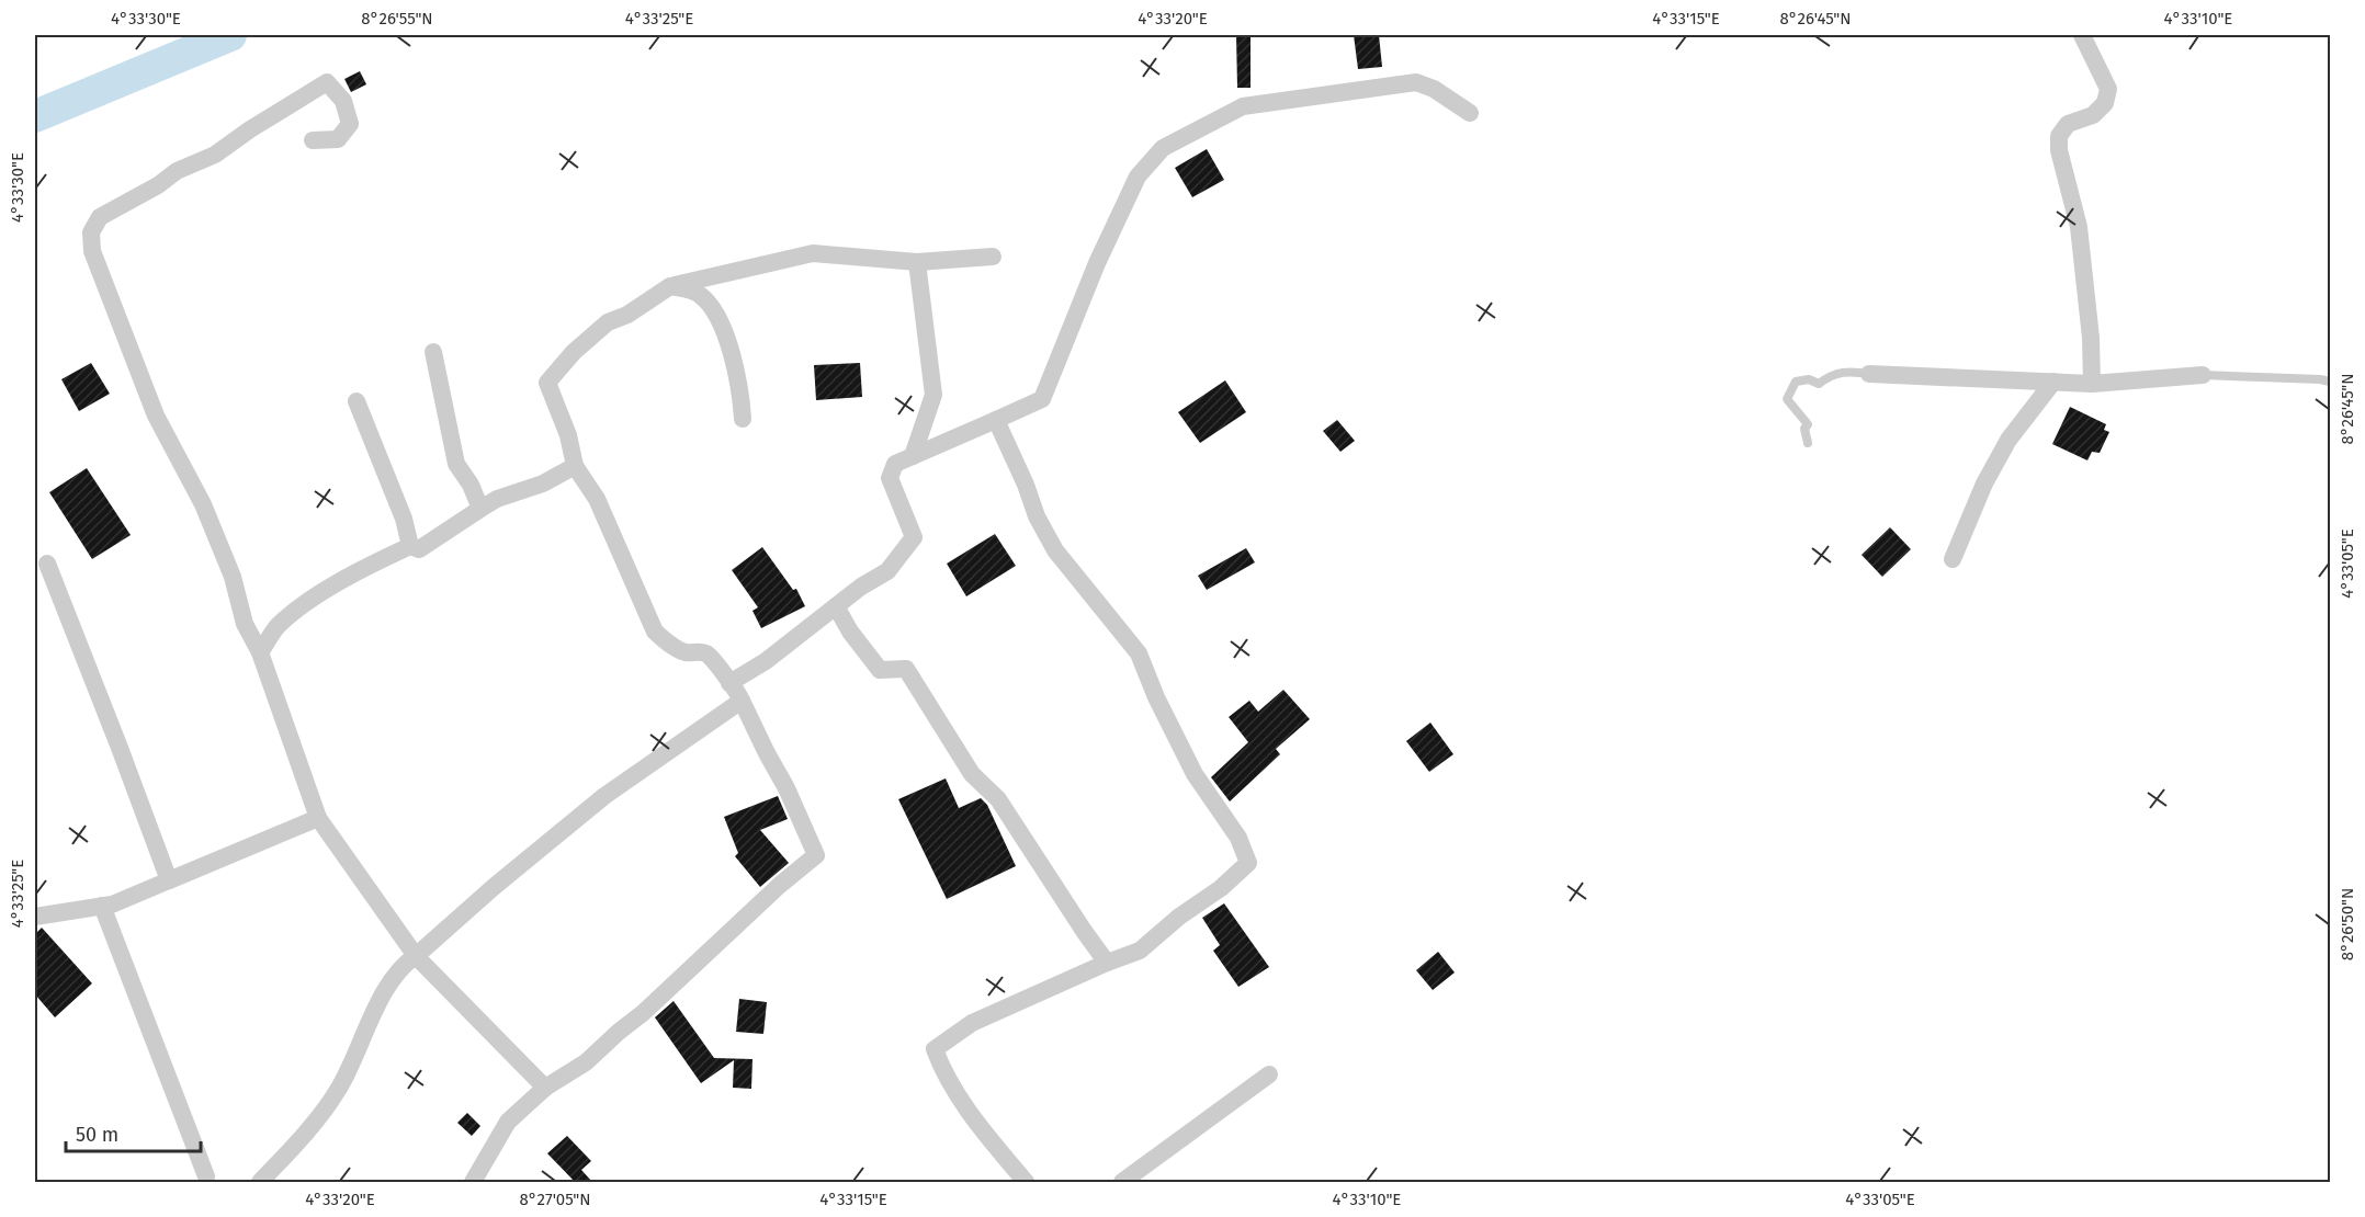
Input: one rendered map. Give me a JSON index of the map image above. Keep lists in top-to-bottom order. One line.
{"scale_bar":"50 m","coordinates":["4°33'30\"E","8°26'55\"N","4°33'25\"E","4°33'20\"E","4°33'15\"E","8°26'45\"N","4°33'10\"E","4°33'05\"E","8°26'50\"N","8°27'05\"N"]}
